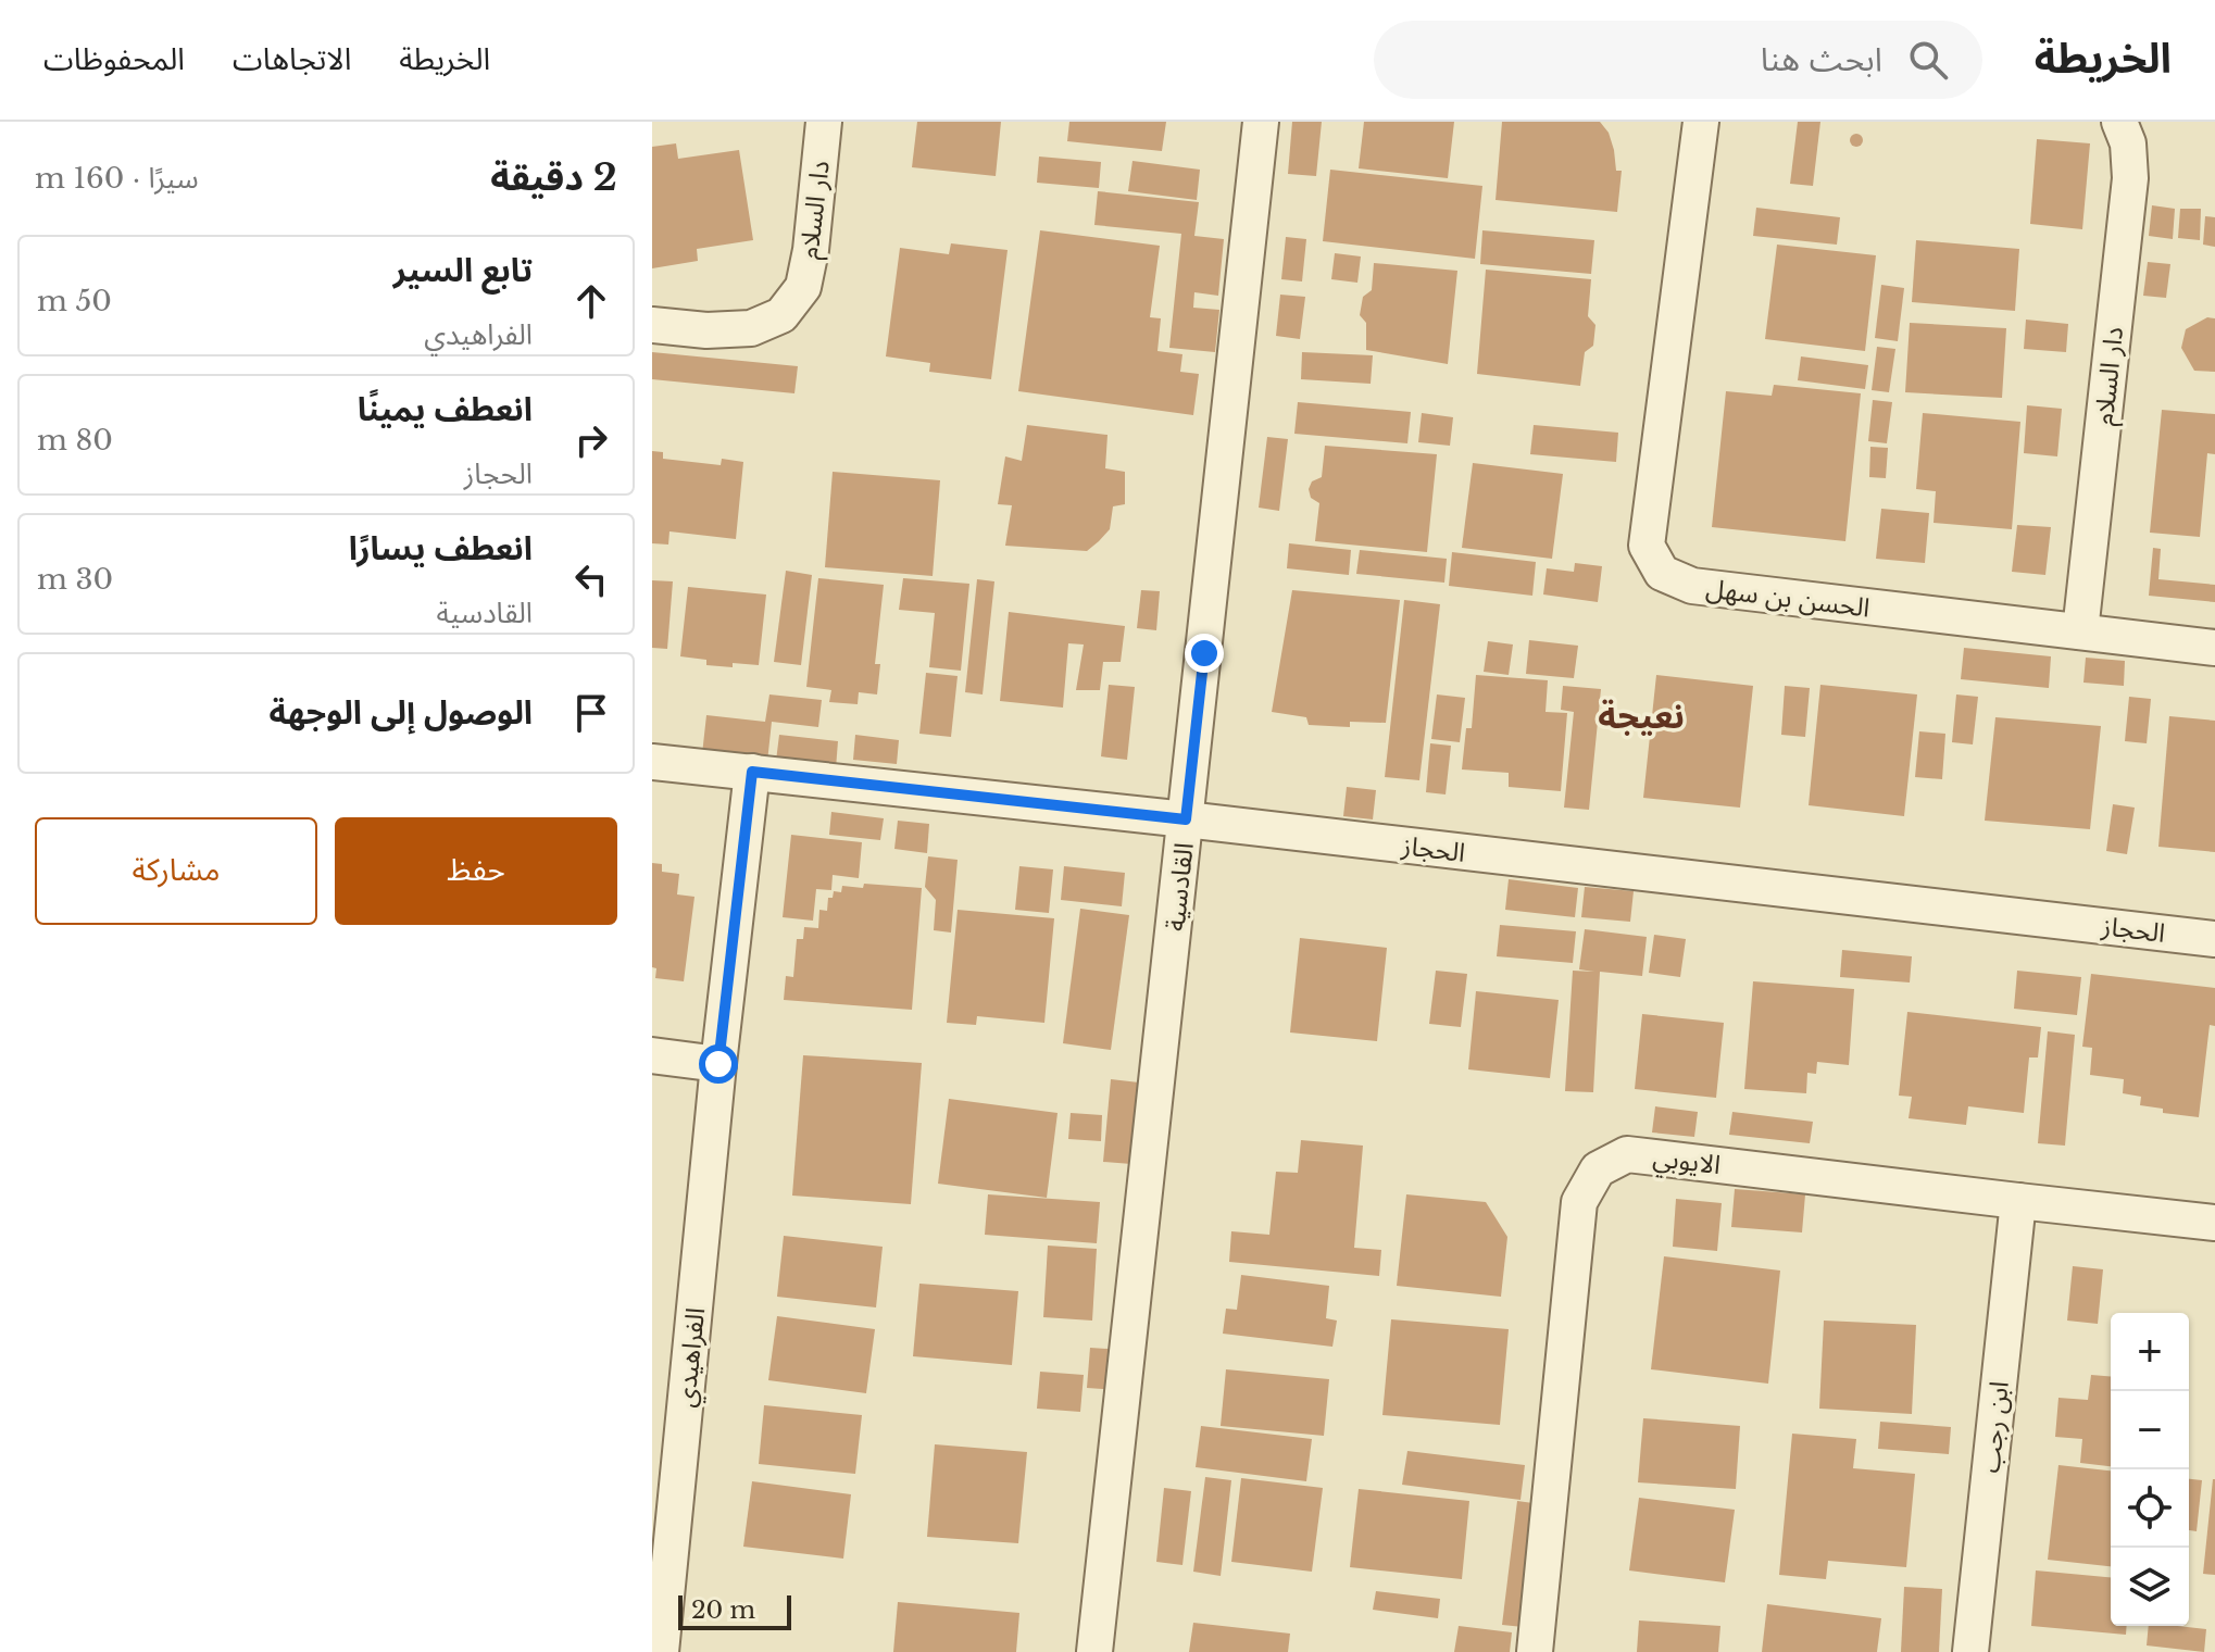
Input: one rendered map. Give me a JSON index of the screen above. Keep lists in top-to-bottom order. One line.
{"streets":{"street":["دار السلام","الحسن بن سهل","الحجاز","القادسية","الايوبي","الفراهيدي","ابن رجب"]},"crossings":[["دار السلام","الحسن بن سهل"],["الحجاز","القادسية"],["الحجاز","الفراهيدي"],["الايوبي","ابن رجب"]],"districts":["نعيجة"],"scale_bar":"20 m","page":{"header":"الخريطة","search":"ابحث هنا","nav":["الخريطة","الاتجاهات","المحفوظات"],"heading":["2 دقيقة","سيرًا · 160 m"],"list":[["تابع السير","الفراهيدي","50 m"],["انعطف يمينًا","الحجاز","80 m"],["انعطف يسارًا","القادسية","30 m"],"الوصول إلى الوجهة"],"buttons":["حفظ","مشاركة"],"map_buttons":["+","−"],"scale":"20 m"}}
